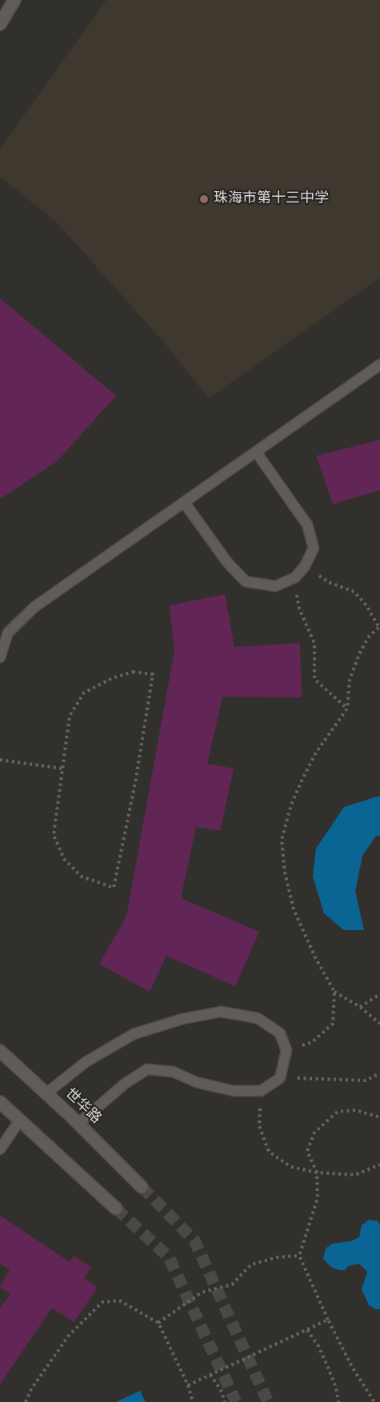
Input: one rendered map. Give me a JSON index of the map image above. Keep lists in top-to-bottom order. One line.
{"streets":{"street":["世华路"]},"places":["珠海市第十三中学"]}
